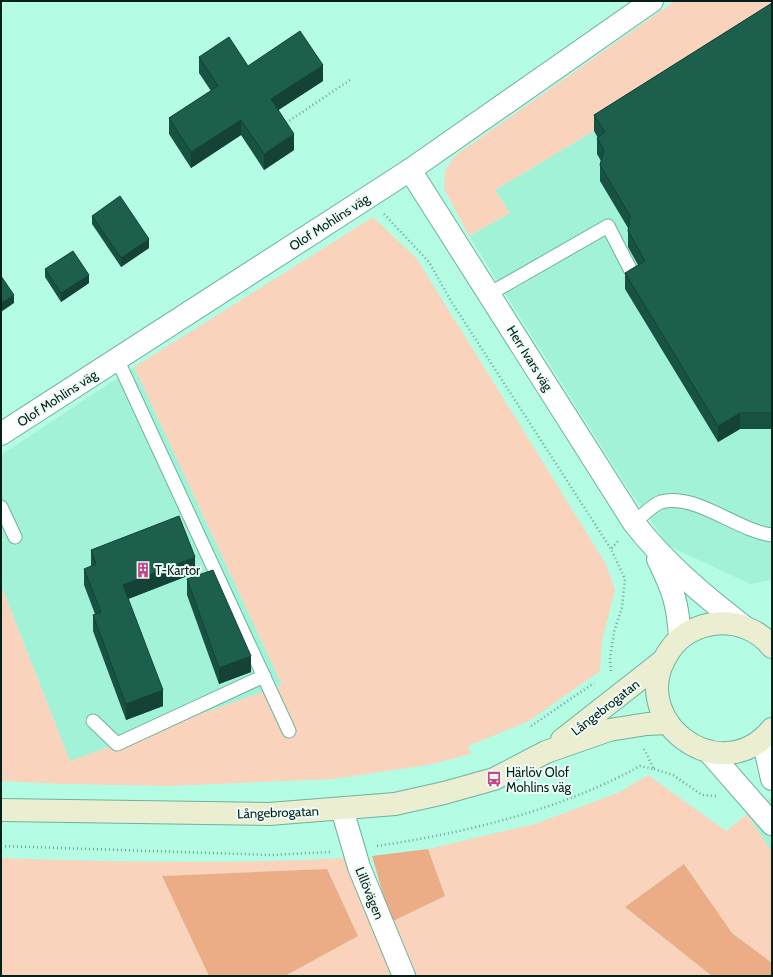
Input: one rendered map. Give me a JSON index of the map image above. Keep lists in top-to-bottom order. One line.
{"streets":{"main road":["Långebrogatan"],"street":["Olof Mohlins väg","Herr Ivars väg","Lillövägen"]},"crossings":[["Olof Mohlins väg","Herr Ivars väg"],["Långebrogatan","Lillövägen"]],"places":{"building":["T-Kartor"],"bus stop":["Härlöv Olof Mohlins väg"]}}
